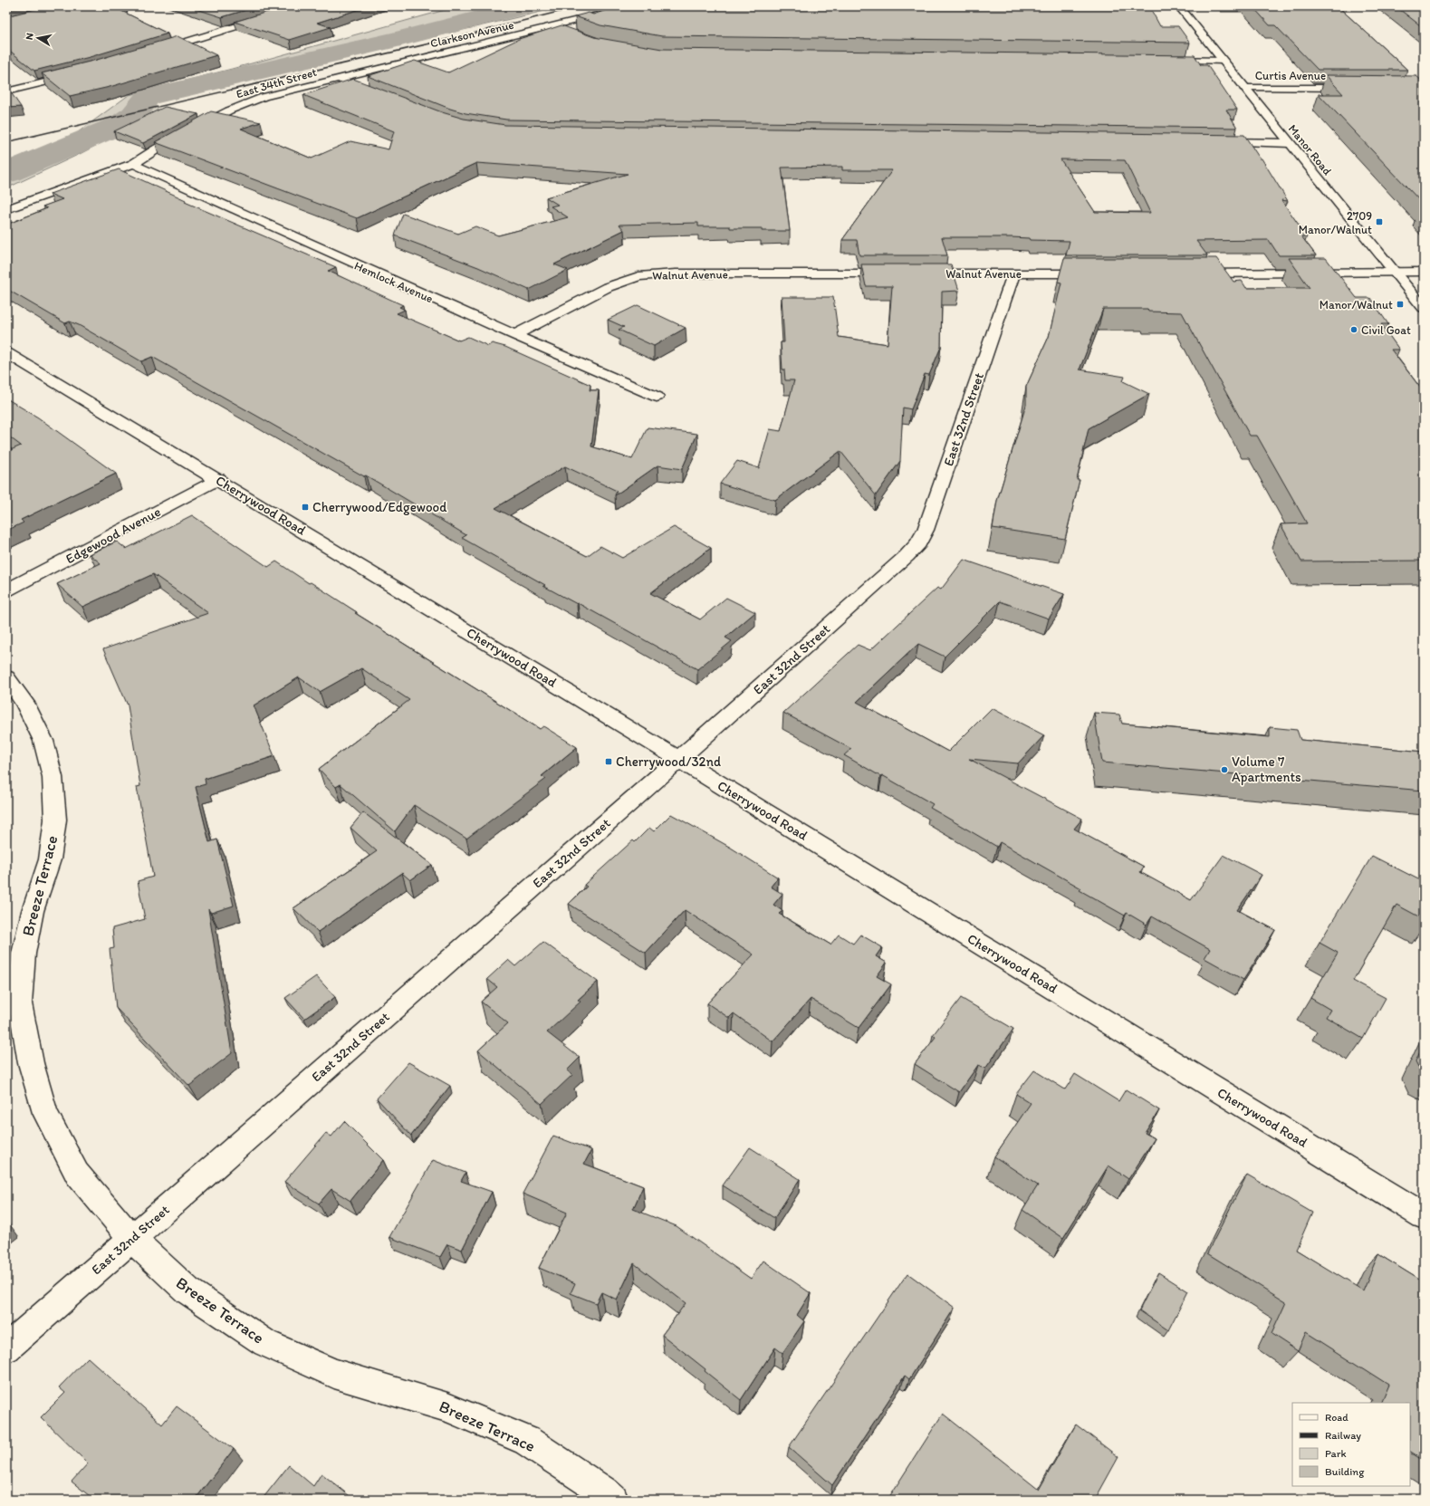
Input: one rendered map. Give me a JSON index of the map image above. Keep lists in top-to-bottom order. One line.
{"streets":{"street":["Clarkson Avenue","Curtis Avenue","East 34th Street","Manor Road","Walnut Avenue","Hemlock Avenue","East 32nd Street","Cherrywood Road","Edgewood Avenue","Breeze Terrace"]},"crossings":[["Clarkson Avenue","East 34th Street"],["Curtis Avenue","Manor Road"],["East 34th Street","Hemlock Avenue"],["Walnut Avenue","Hemlock Avenue"],["Walnut Avenue","East 32nd Street"],["East 32nd Street","Cherrywood Road"],["East 32nd Street","Breeze Terrace"],["Cherrywood Road","Edgewood Avenue"]],"places":{"transit":["2709 Manor/Walnut","Manor/Walnut","Cherrywood/Edgewood","Cherrywood/32nd"],"other":["Civil Goat","Volume 7 Apartments"]},"legend":["Road","Railway","Park","Building"],"north":"left"}
